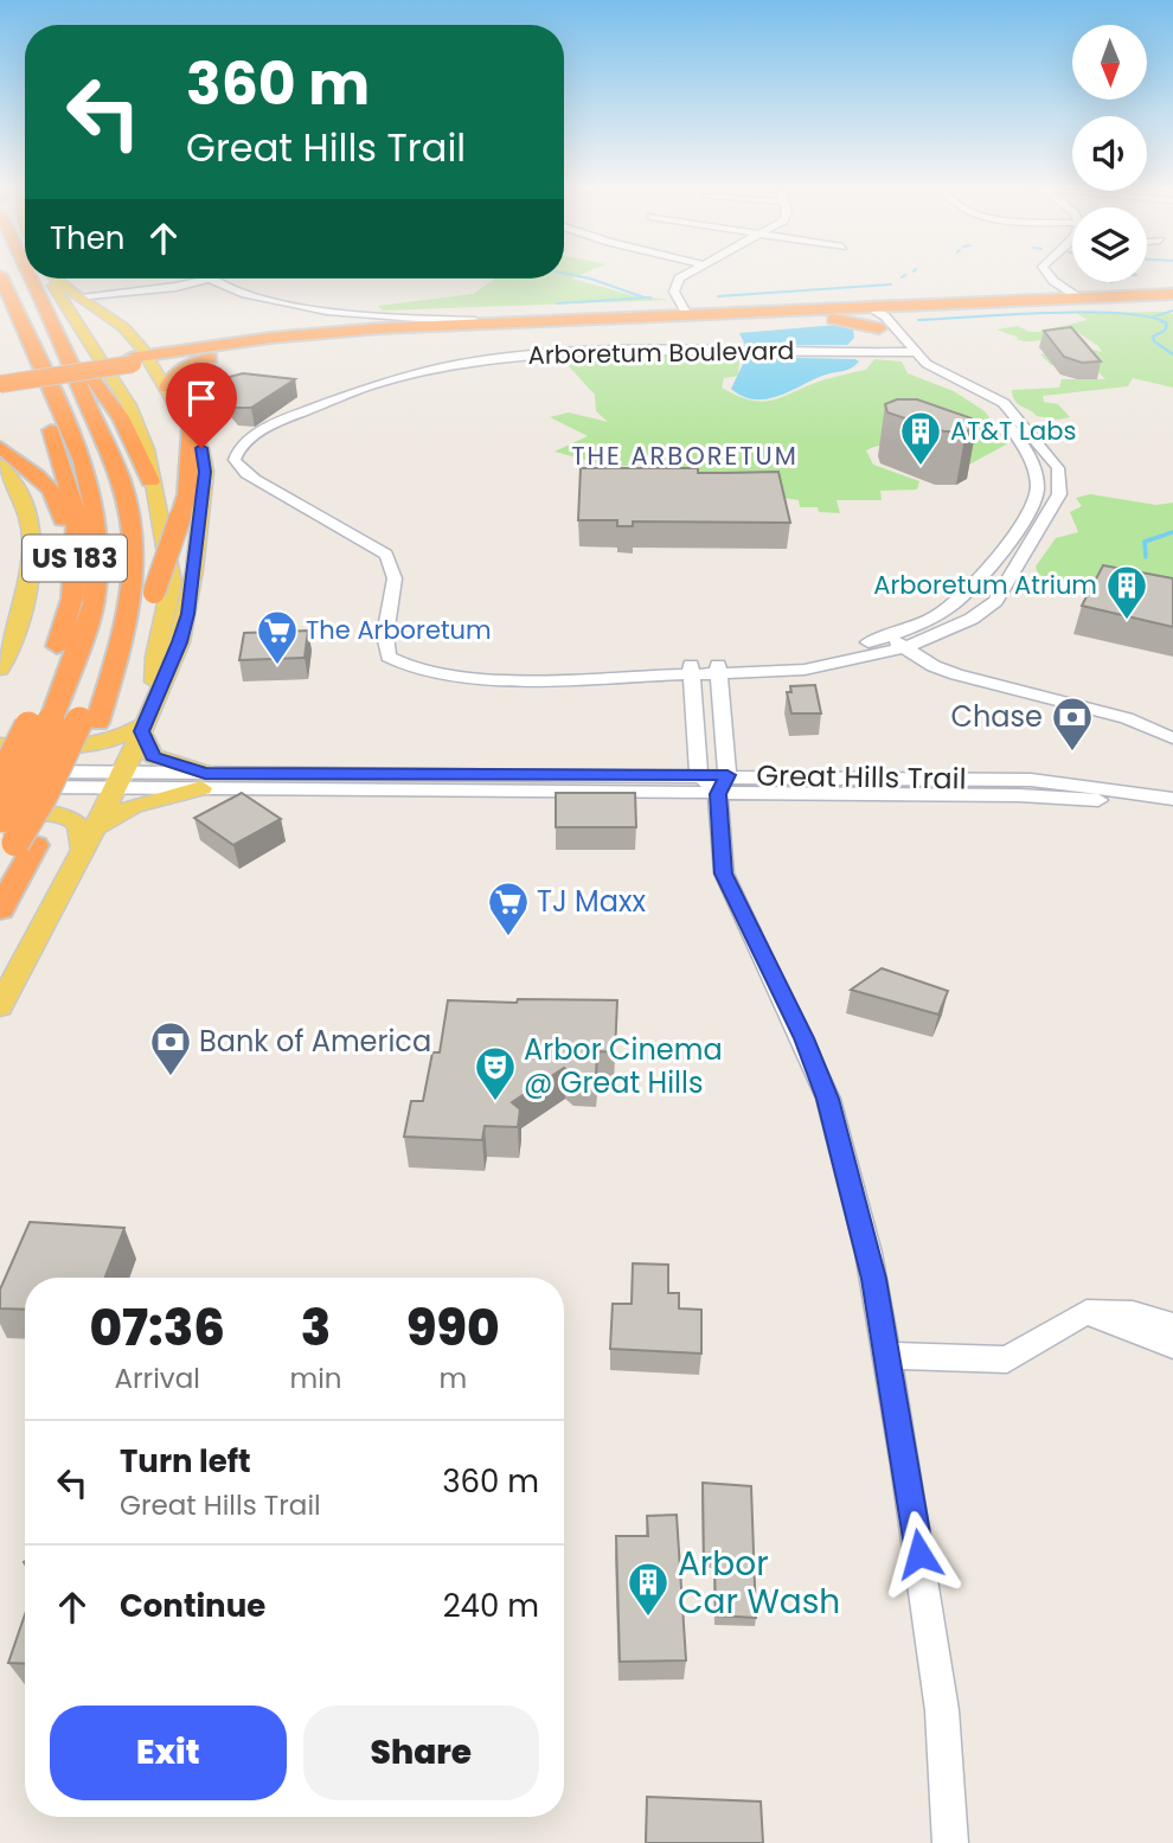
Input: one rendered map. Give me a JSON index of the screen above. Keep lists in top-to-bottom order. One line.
{"streets":{"highway":["US 183"],"street":["Arboretum Boulevard","Great Hills Trail"]},"crossings":[["US 183","Great Hills Trail"]],"districts":["THE ARBORETUM"],"places":{"building":["AT&T Labs","Arboretum Atrium","Arbor Car Wash"],"supermarket":["The Arboretum","TJ Maxx"],"bank":["Chase","Bank of America"],"theatre":["Arbor Cinema @ Great Hills"]},"north":"bottom","page":{"turn":["360 m","Great Hills Trail"],"then":"Then","eta":["07:36","Arrival","3","min","990","m"],"list":[{"name":"Turn left","note":"Great Hills Trail","value":"360 m"},{"name":"Continue","value":"240 m"}],"buttons":["Exit","Share"]}}
